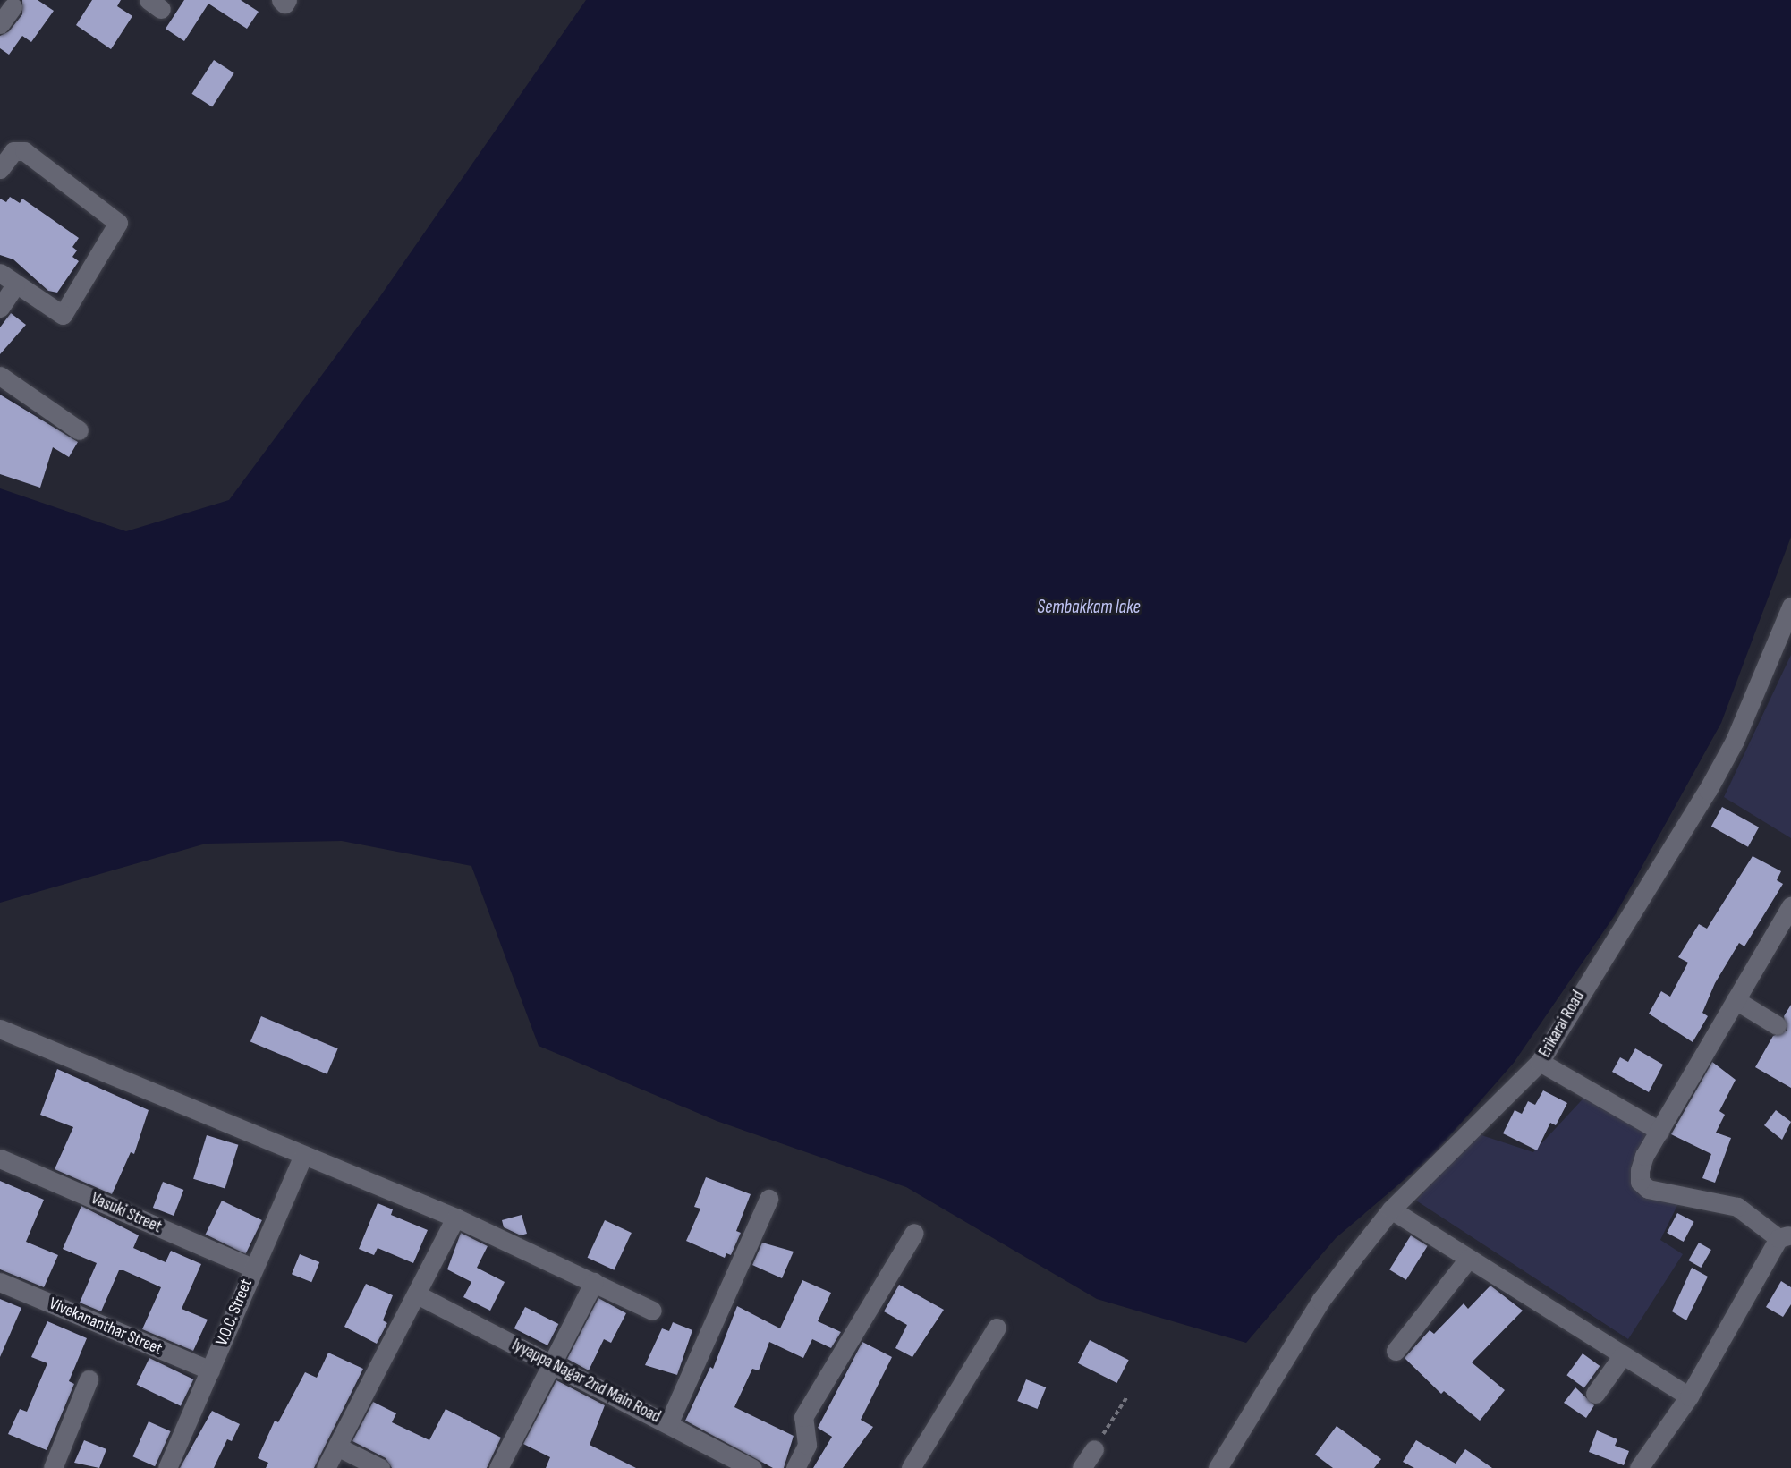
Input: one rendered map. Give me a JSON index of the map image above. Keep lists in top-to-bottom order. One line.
{"streets":{"street":["Erikarai Road","Vasuki Street","V.O.C. Street","Vivekananthar Street","Iyyappa Nagar 2nd Main Road"]},"crossings":[["Vasuki Street","V.O.C. Street"],["V.O.C. Street","Vivekananthar Street"]],"water":["Sembakkam lake"]}
